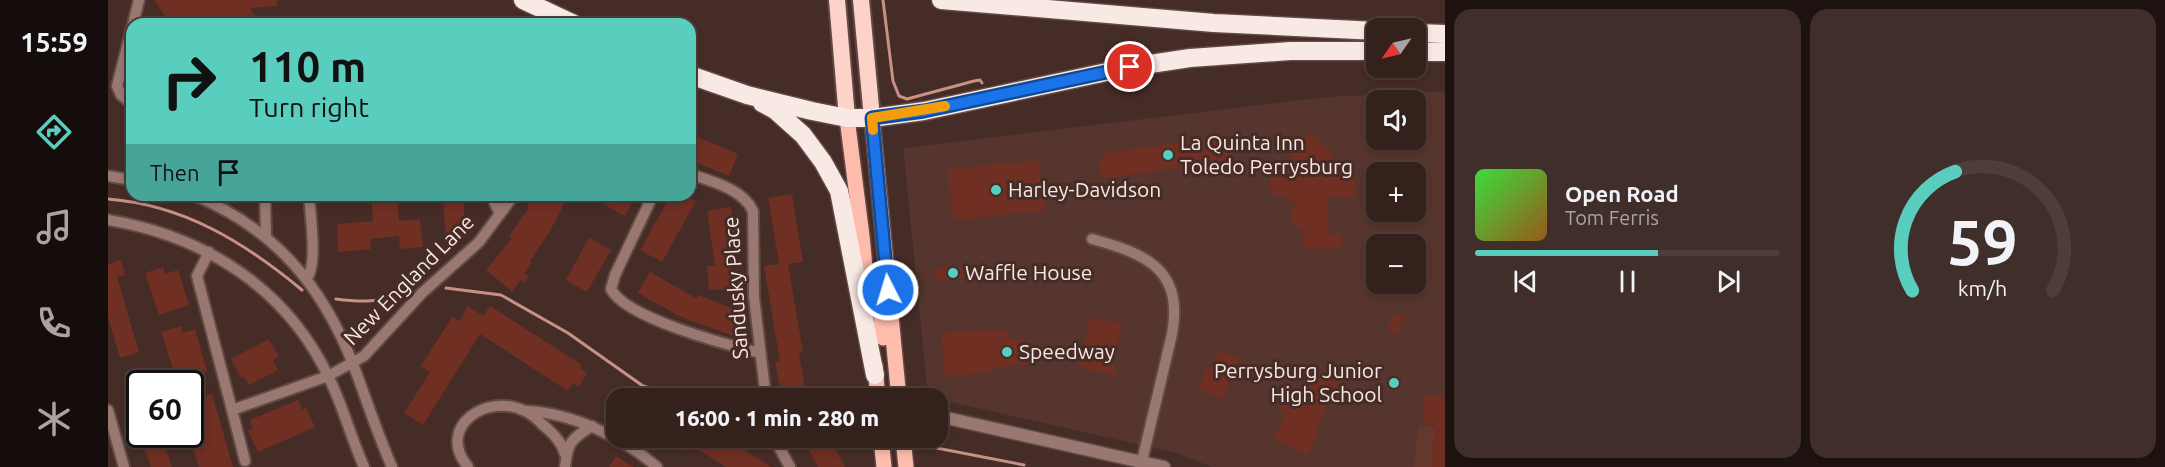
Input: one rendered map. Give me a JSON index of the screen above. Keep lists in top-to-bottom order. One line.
{"streets":{"street":["New England Lane","Sandusky Place"]},"places":["La Quinta Inn Toledo Perrysburg","Harley-Davidson","Waffle House","Speedway","Perrysburg Junior High School"],"north":"bottom left","page":{"tabs":"15:59","map_buttons":["+","−"],"turn":["110 m","Turn right"],"then":"Then","song":["Open Road","Tom Ferris"],"limit":"60","trip":"16:00 · 1 min · 280 m","gauge":["59","km/h"]}}
